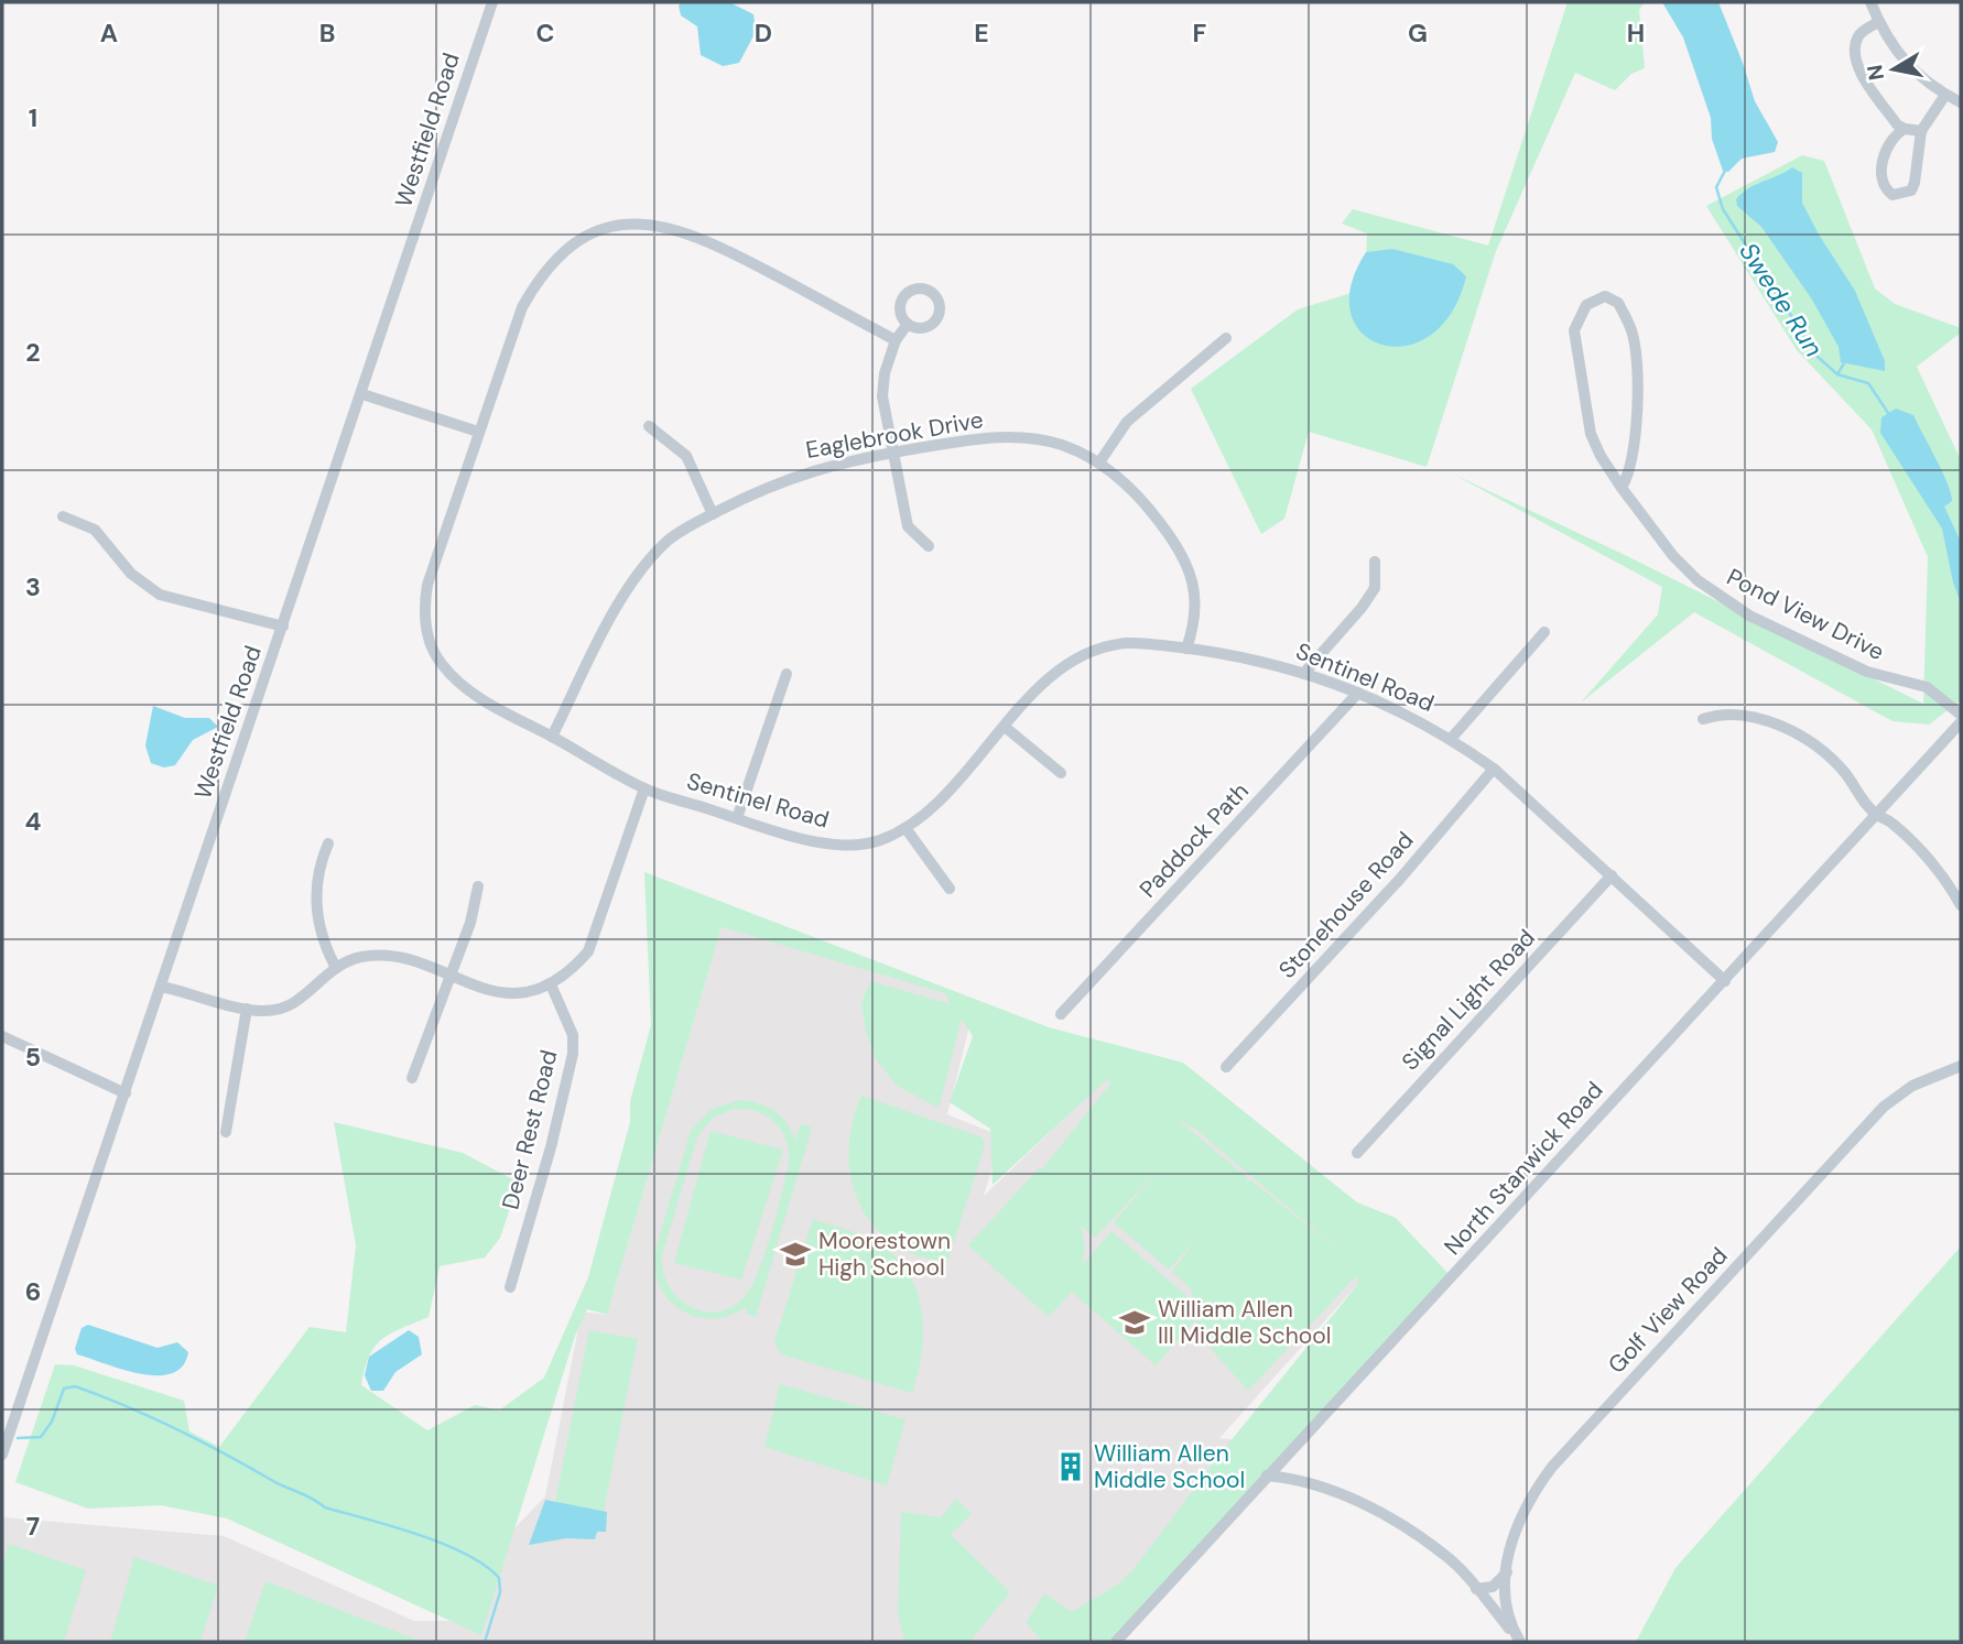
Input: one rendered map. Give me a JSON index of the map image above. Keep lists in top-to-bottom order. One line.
{"streets":{"street":["Westfield Road","Eaglebrook Drive","Pond View Drive","Sentinel Road","Paddock Path","Stonehouse Road","Signal Light Road","Deer Rest Road","North Stanwick Road","Golf View Road"]},"crossings":[["Eaglebrook Drive","Sentinel Road"],["Sentinel Road","Paddock Path"],["Sentinel Road","Stonehouse Road"],["Sentinel Road","Signal Light Road"],["Sentinel Road","North Stanwick Road"]],"water":["Swede Run"],"places":{"school or university":["Moorestown High School","William Allen III Middle School"],"building":["William Allen Middle School"]},"north":"left","grid":{"columns":["A","B","C","D","E","F","G","H"],"rows":["1","2","3","4","5","6","7"]}}
